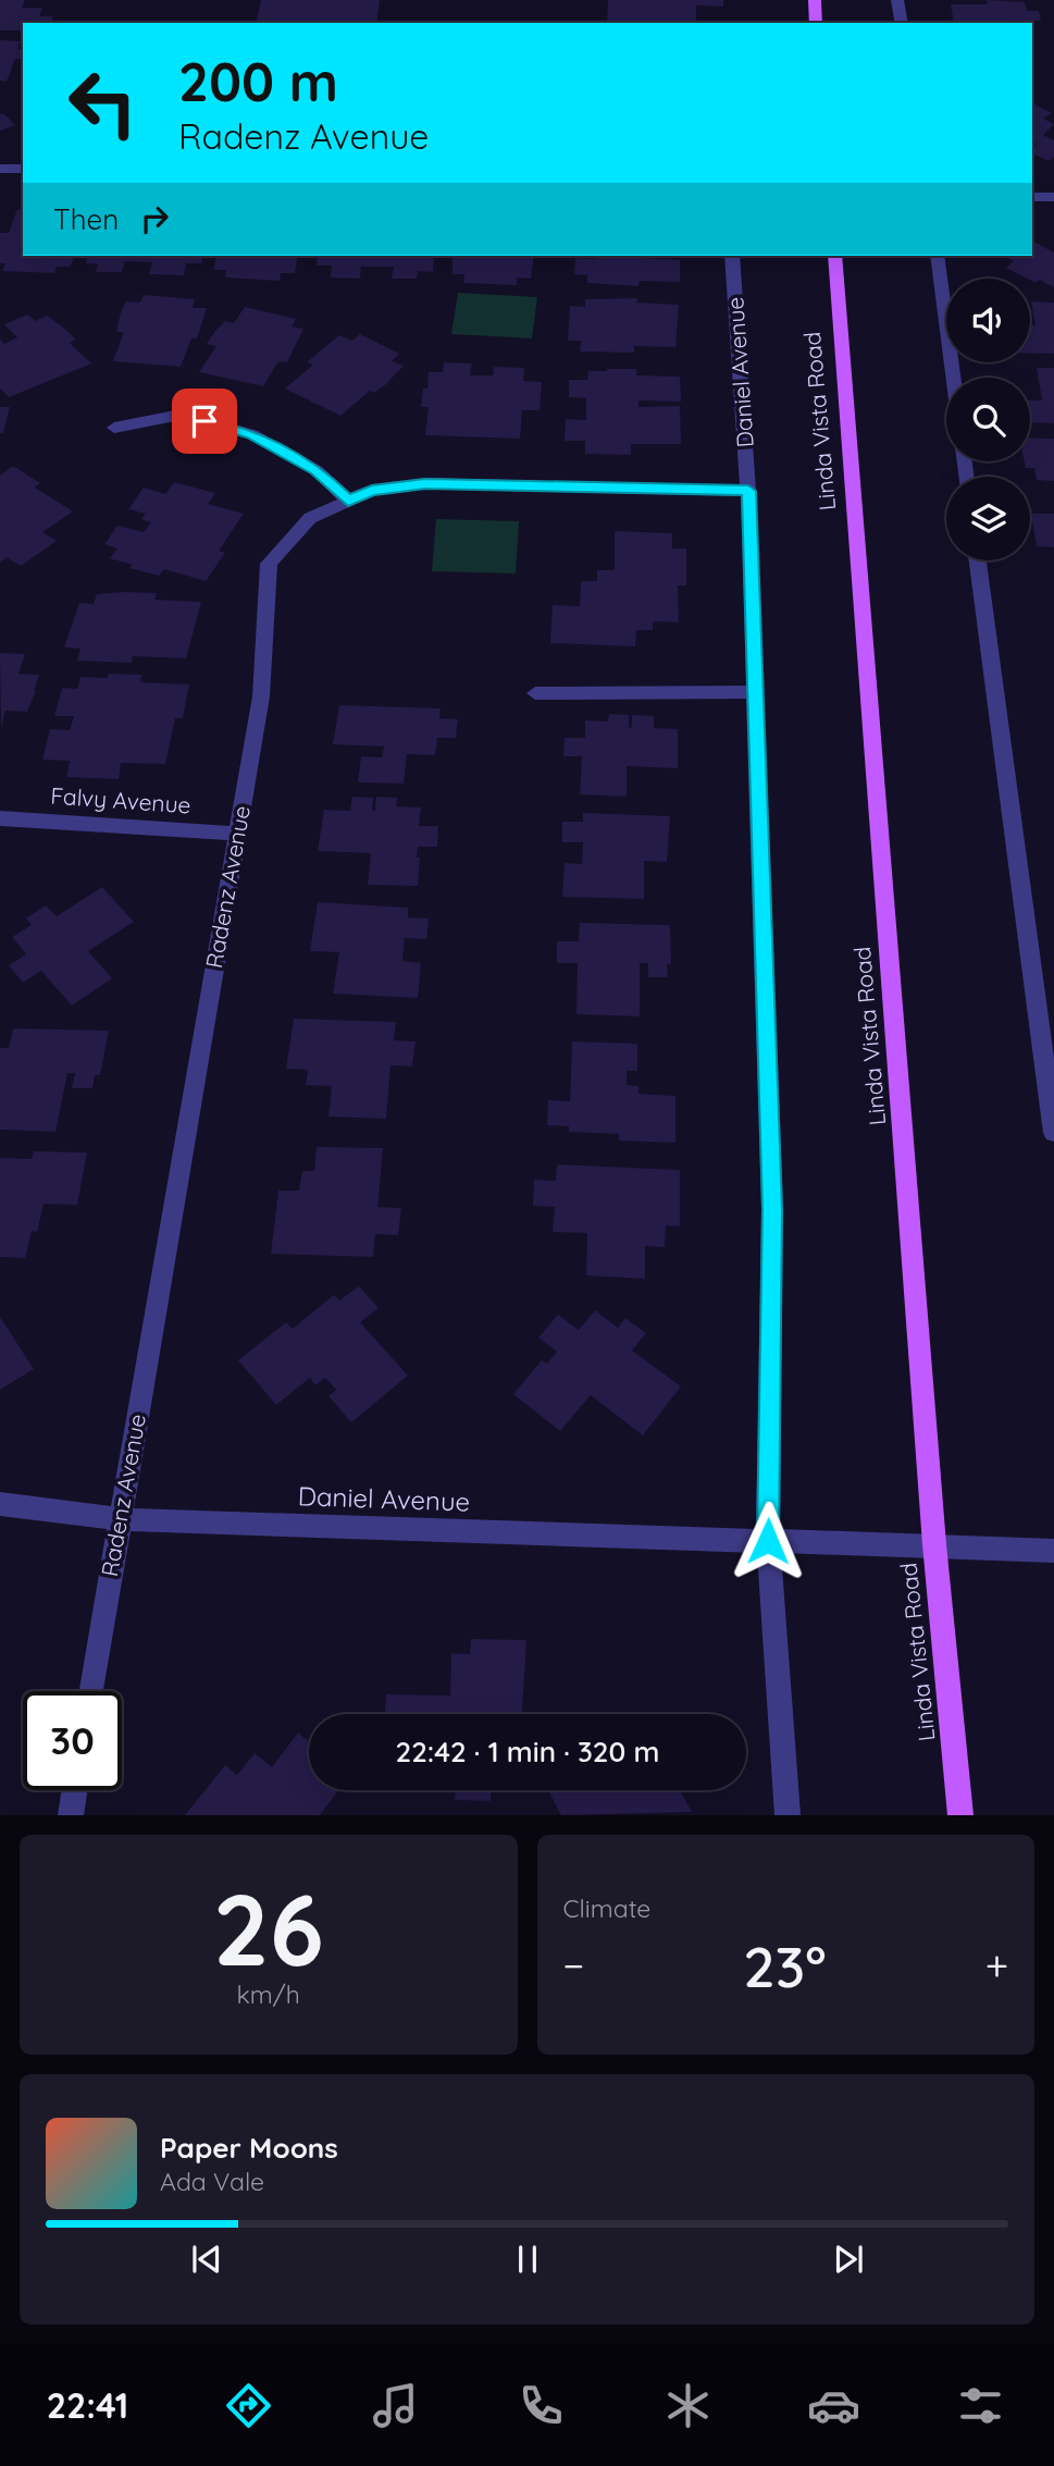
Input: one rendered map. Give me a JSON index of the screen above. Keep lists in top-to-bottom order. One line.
{"streets":{"main road":["Linda Vista Road"],"street":["Daniel Avenue","Falvy Avenue","Radenz Avenue"]},"crossings":[["Daniel Avenue","Linda Vista Road"],["Daniel Avenue","Radenz Avenue"],["Falvy Avenue","Radenz Avenue"]],"page":{"turn":["200 m","Radenz Avenue"],"then":"Then","limit":"30","trip":"22:42 · 1 min · 320 m","tile":[["26","km/h"],"Climate"],"heat":["−","23°","+"],"song":["Paper Moons","Ada Vale"],"tabs":"22:41"}}
